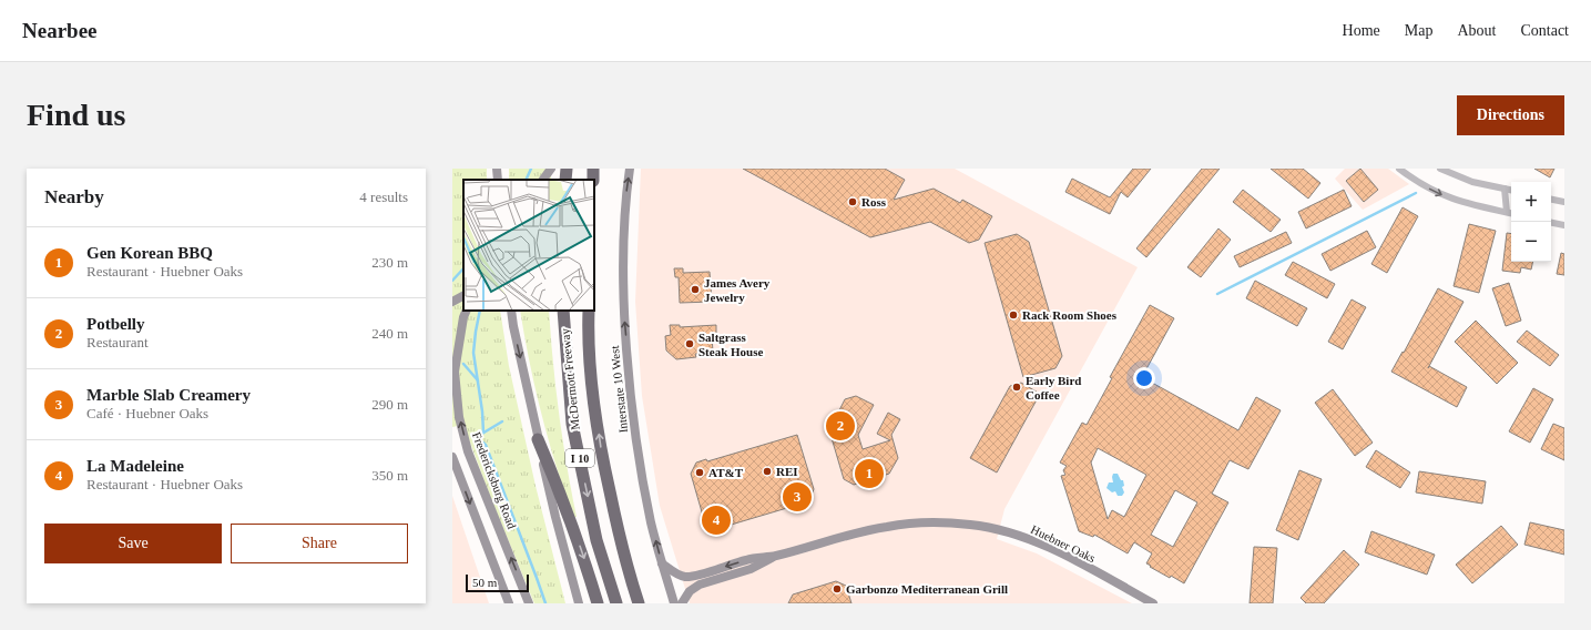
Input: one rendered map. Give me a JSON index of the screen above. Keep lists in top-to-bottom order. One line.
{"streets":{"highway":["McDermott Freeway","I 10"],"main road":["Interstate 10 West","Fredericksburg Road","Huebner Oaks"]},"crossings":[["Interstate 10 West","Huebner Oaks"]],"one_way":["Interstate 10 West"],"places":["Ross","James Avery Jewelry","Rack Room Shoes","Saltgrass Steak House","Early Bird Coffee","REI","AT&T","Garbonzo Mediterranean Grill"],"scale_bar":"50 m","page":{"header":"Nearbee","nav":["Home","Map","About","Contact"],"buttons":["Directions",["Save","Share"]],"title":"Find us","heading":["Nearby","4 results"],"map_buttons":["+","−"],"list":[{"mark":"1","name":"Gen Korean BBQ","note":"Restaurant · Huebner Oaks","value":"230 m"},{"mark":"2","name":"Potbelly","note":"Restaurant","value":"240 m"},{"mark":"3","name":"Marble Slab Creamery","note":"Café · Huebner Oaks","value":"290 m"},{"mark":"4","name":"La Madeleine","note":"Restaurant · Huebner Oaks","value":"350 m"}],"pins":["2","1","3","4"],"scale":"50 m"}}
